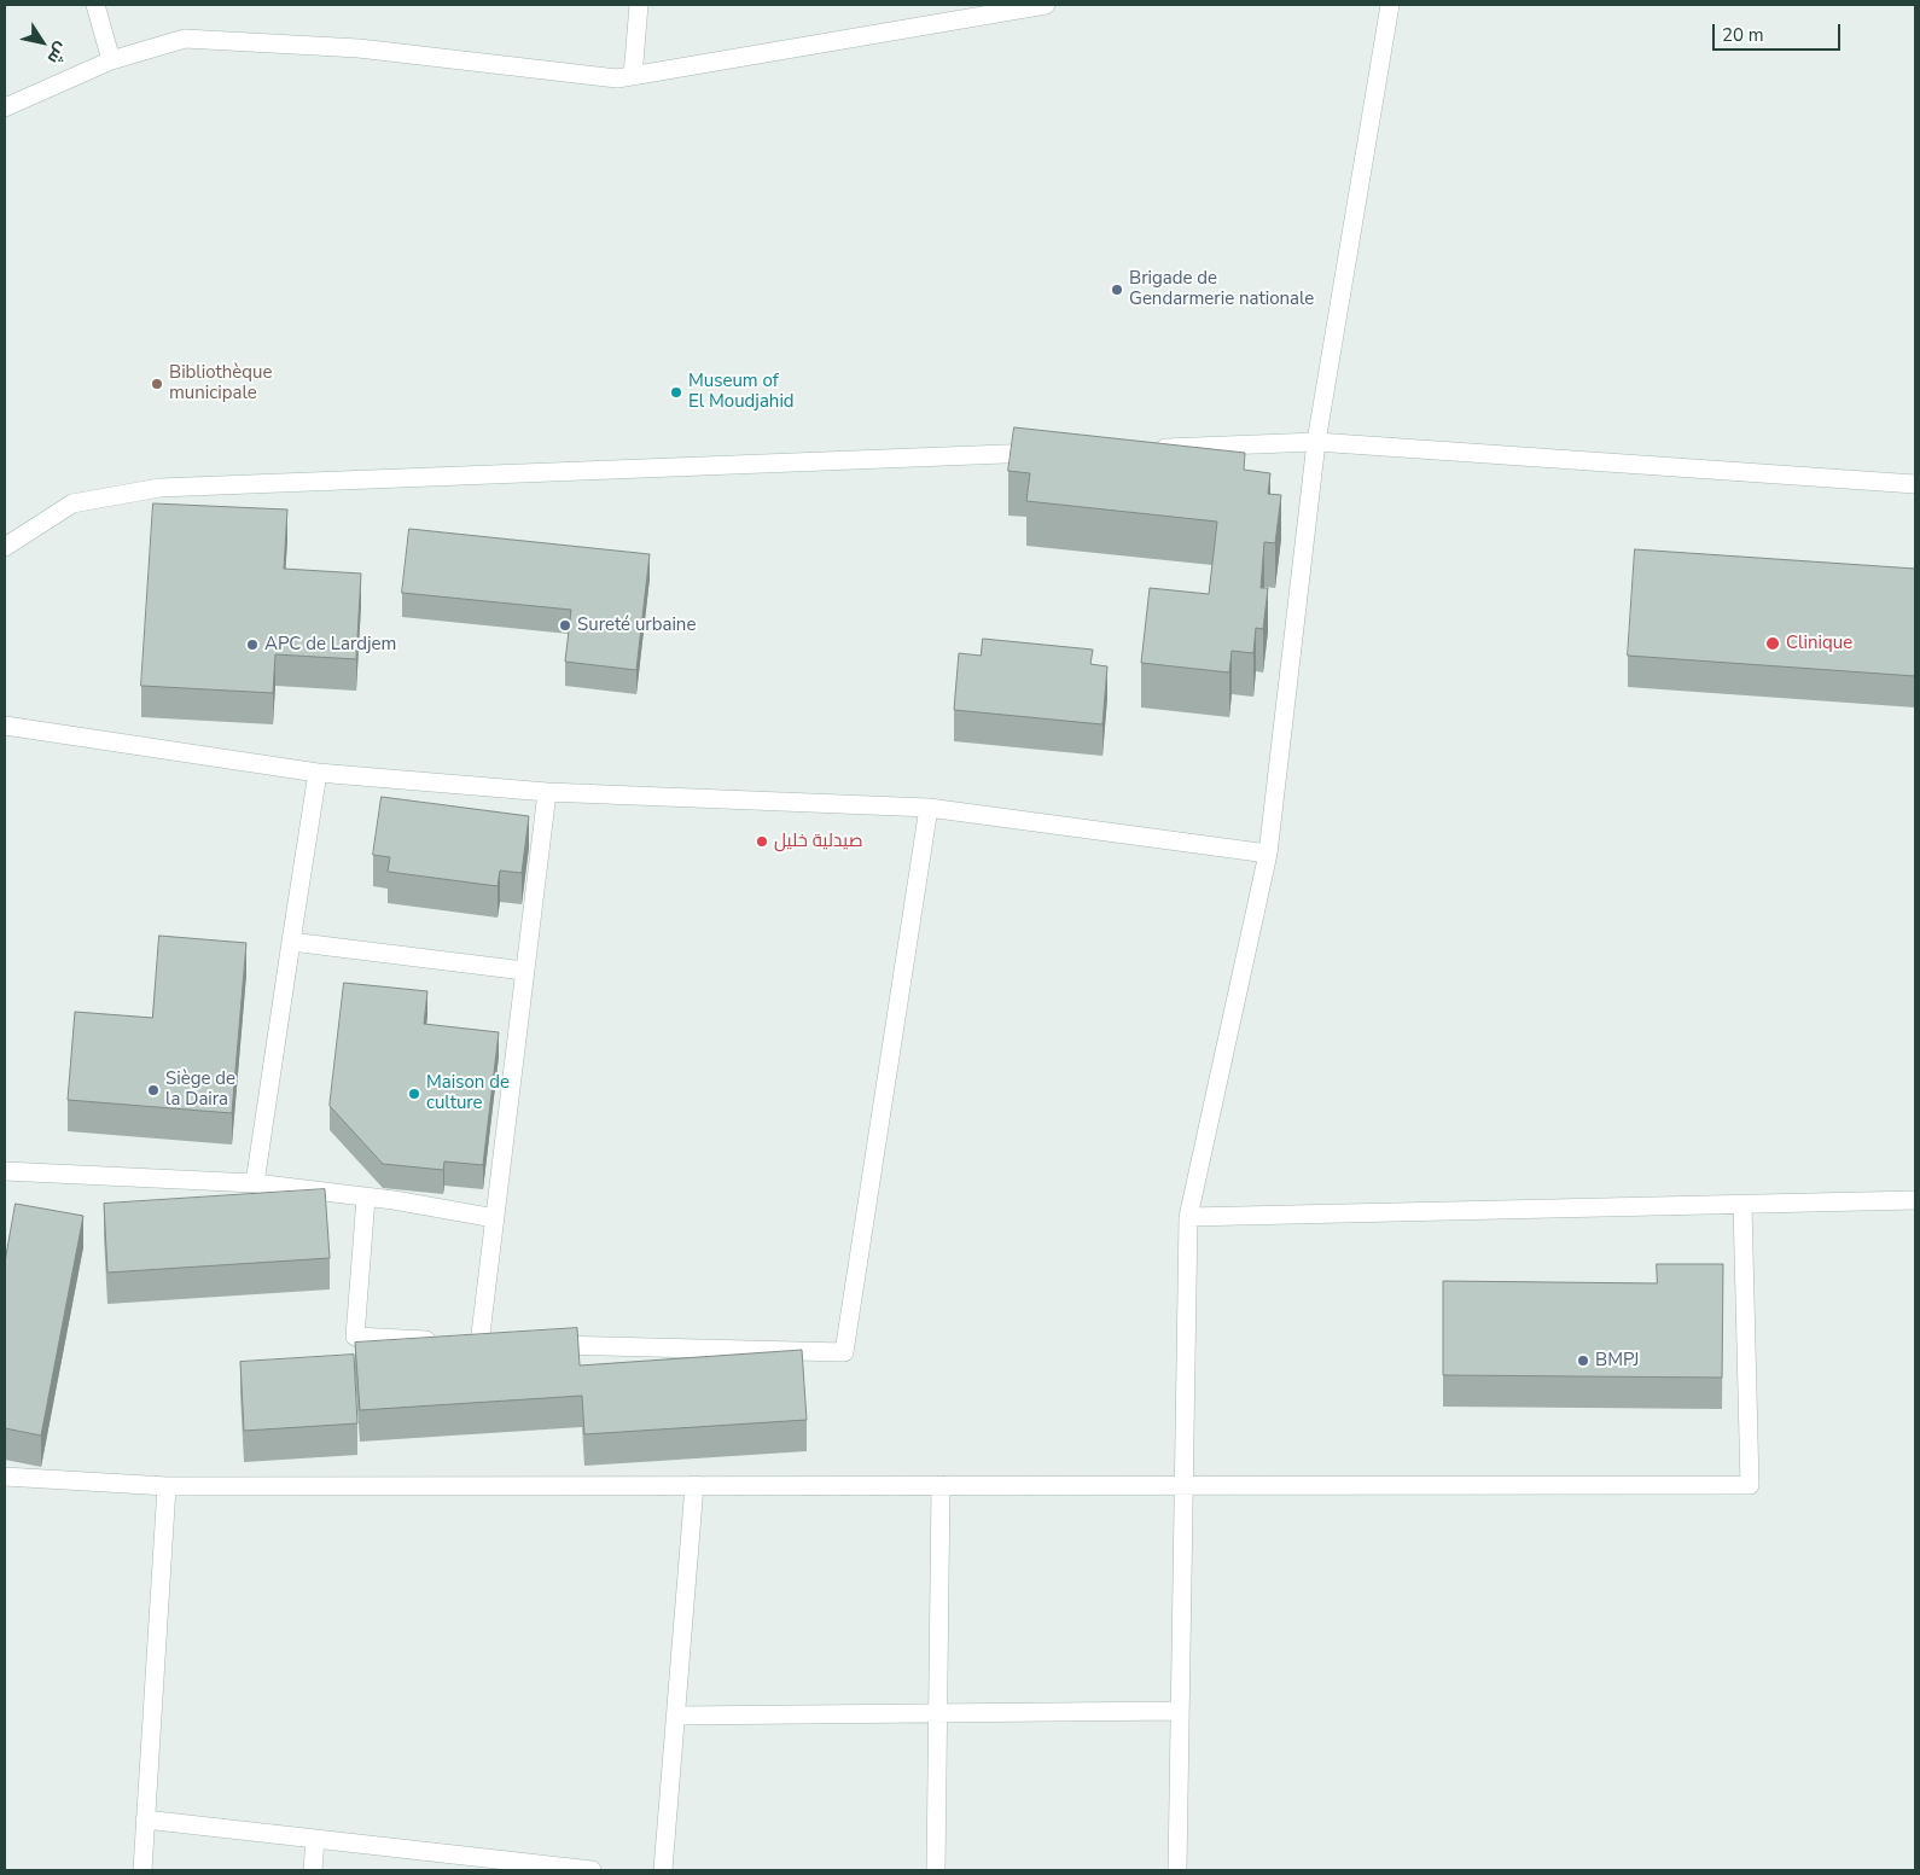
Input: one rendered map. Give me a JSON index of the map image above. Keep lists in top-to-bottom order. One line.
{"places":["Brigade de Gendarmerie nationale","Bibliothèque municipale","Museum of El Moudjahid","Sureté urbaine","Clinique","APC de Lardjem","صيدلية خليل","Siège de la Daira","Maison de culture","BMPJ"],"scale_bar":"20 m","north":"bottom right"}
